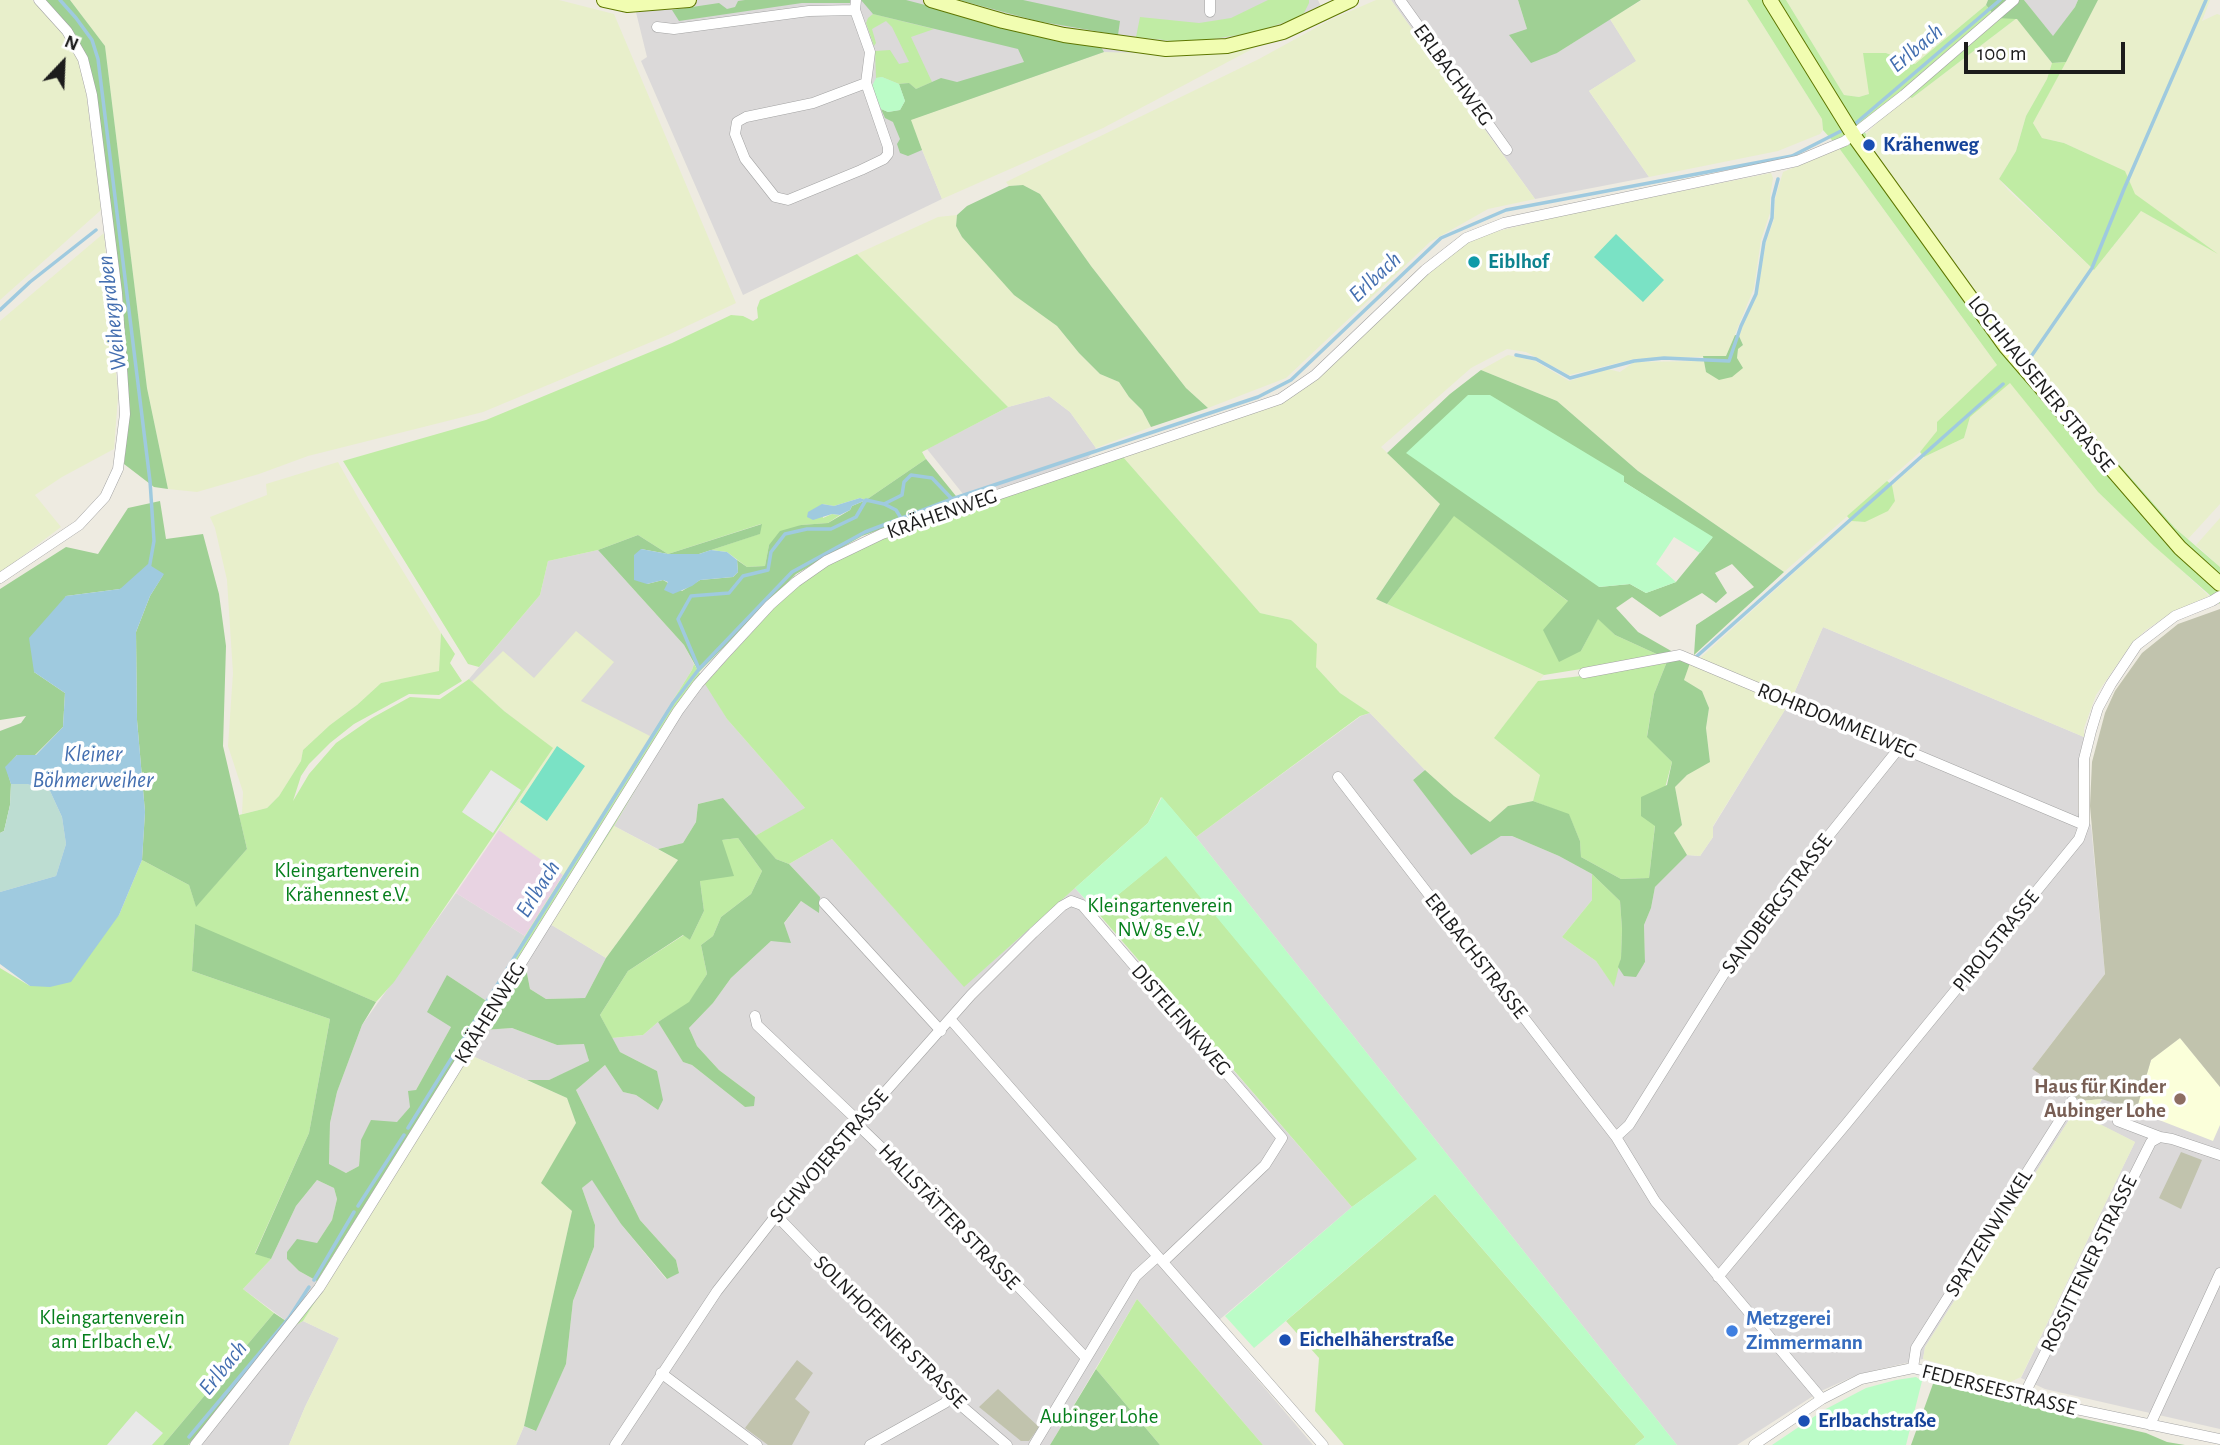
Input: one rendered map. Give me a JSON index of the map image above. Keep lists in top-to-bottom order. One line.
{"streets":{"main road":["LOCHHAUSENER STRASSE"],"street":["ERLBACHWEG","KRÄHENWEG","ROHRDOMMELWEG","SANDBERGSTRASSE","PIROLSTRASSE","ERLBACHSTRASSE","DISTELFINKWEG","SCHWOJERSTRASSE","HALLSTÄTTER STRASSE","SPATZENWINKEL","ROSSITTENER STRASSE","SOLNHOFENER STRASSE","FEDERSEESTRASSE"]},"crossings":[["LOCHHAUSENER STRASSE","KRÄHENWEG"],["ROHRDOMMELWEG","SANDBERGSTRASSE"],["ROHRDOMMELWEG","PIROLSTRASSE"],["SANDBERGSTRASSE","ERLBACHSTRASSE"],["PIROLSTRASSE","ERLBACHSTRASSE"],["ERLBACHSTRASSE","FEDERSEESTRASSE"],["DISTELFINKWEG","SCHWOJERSTRASSE"],["SCHWOJERSTRASSE","HALLSTÄTTER STRASSE"],["SCHWOJERSTRASSE","SOLNHOFENER STRASSE"],["SPATZENWINKEL","FEDERSEESTRASSE"],["ROSSITTENER STRASSE","FEDERSEESTRASSE"]],"water":["Erlbach","Weihergraben","Kleiner Böhmerweiher"],"parks":["Kleingartenverein Krähennest e.V.","Kleingartenverein NW 85 e.V.","Kleingartenverein am Erlbach e.V.","Aubinger Lohe"],"places":["Krähenweg","Eiblhof","Haus für Kinder Aubinger Lohe","Metzgerei Zimmermann","Eichelhäherstraße","Erlbachstraße"],"scale_bar":"100 m","north":"top right"}
